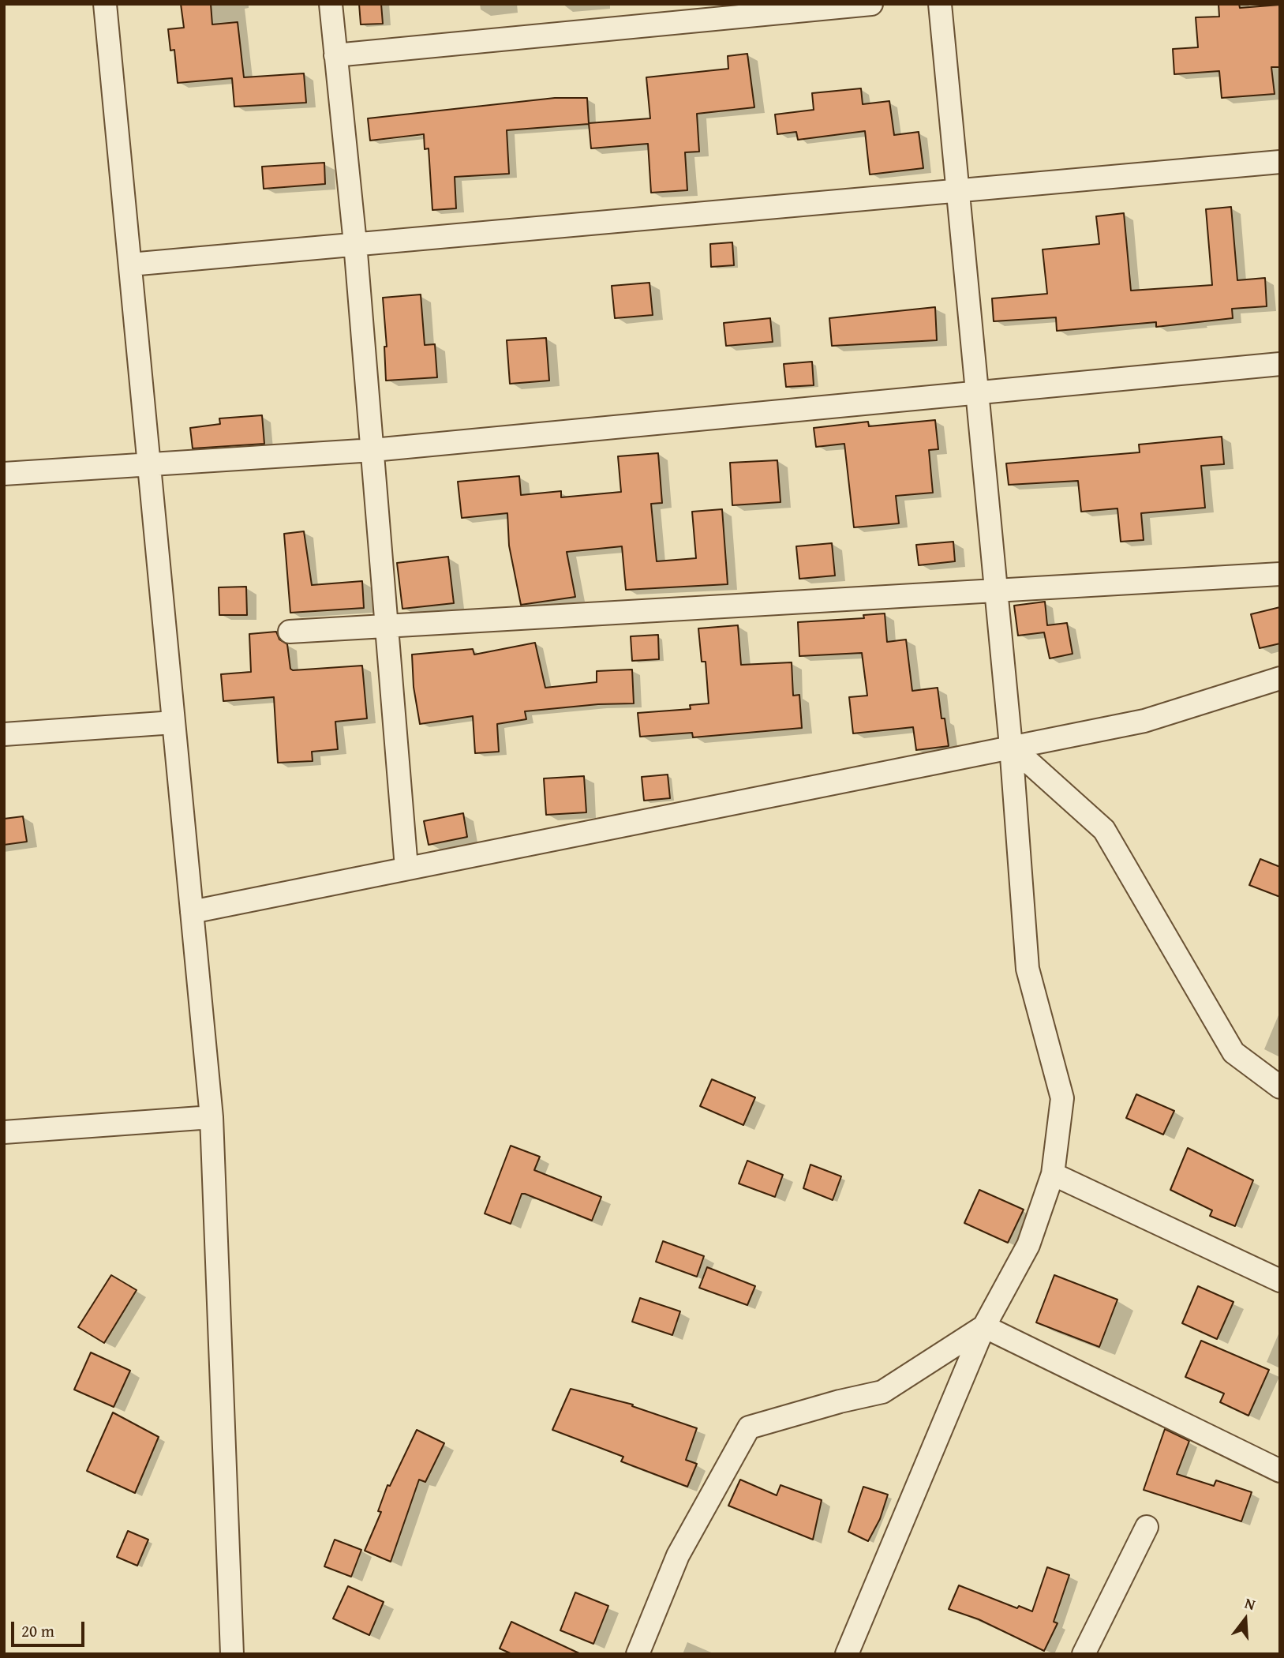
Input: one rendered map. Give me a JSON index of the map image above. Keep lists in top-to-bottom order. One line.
{"scale_bar":"20 m","north":"top"}
